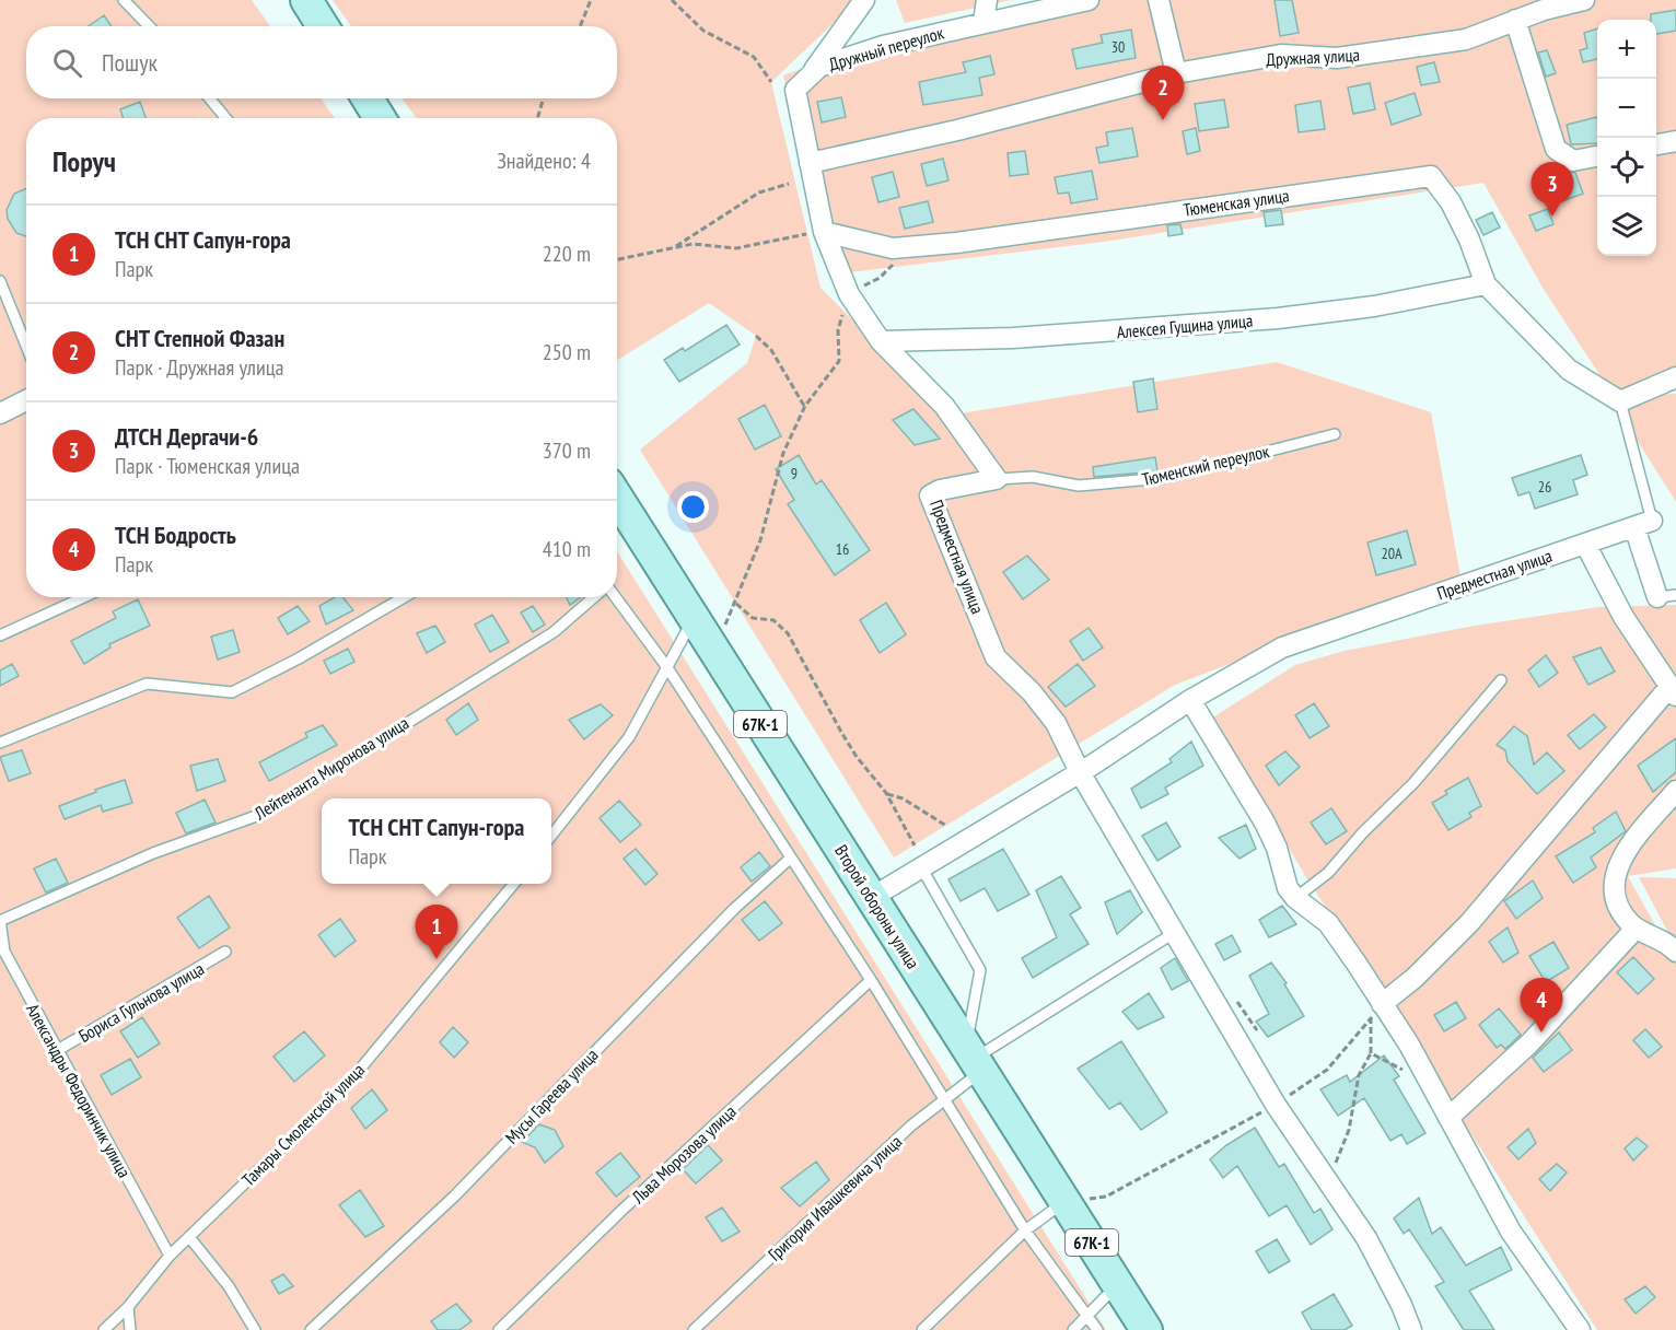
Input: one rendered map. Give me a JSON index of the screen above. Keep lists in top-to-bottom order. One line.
{"streets":{"main road":["67К-1","Второй обороны улица"],"street":["Дружный переулок","Дружная улица","Тюменская улица","Алексея Гущина улица","Предместная улица"],"lane":["Тюменский переулок","Лейтенанта Миронова улица","Бориса Гульнова улица","Александры Федоринчик улица","Мусы Гареева улица","Тамары Смоленской улица","Льва Морозова улица","Григория Ивашкевича улица"]},"crossings":[["Дружный переулок","Дружная улица"],["Дружный переулок","Тюменская улица"],["Тюменская улица","Алексея Гущина улица"],["Тюменский переулок","Предместная улица"],["Предместная улица","Второй обороны улица"],["Лейтенанта Миронова улица","Александры Федоринчик улица"],["Второй обороны улица","Григория Ивашкевича улица"],["Бориса Гульнова улица","Александры Федоринчик улица"],["Александры Федоринчик улица","Тамары Смоленской улица"]],"house_numbers":["30","9","26","16","20А"],"page":{"map_buttons":["+","−"],"search":"Пошук","pins":["2","3","1","4"],"heading":["Поруч","Знайдено: 4"],"list":[{"mark":"1","name":"ТСН СНТ Сапун-гора","note":"Парк","value":"220 m"},{"mark":"2","name":"СНТ Степной Фазан","note":"Парк · Дружная улица","value":"250 m"},{"mark":"3","name":"ДТСН Дергачи-6","note":"Парк · Тюменская улица","value":"370 m"},{"mark":"4","name":"ТСН Бодрость","note":"Парк","value":"410 m"}],"popup":["ТСН СНТ Сапун-гора","Парк"]}}
